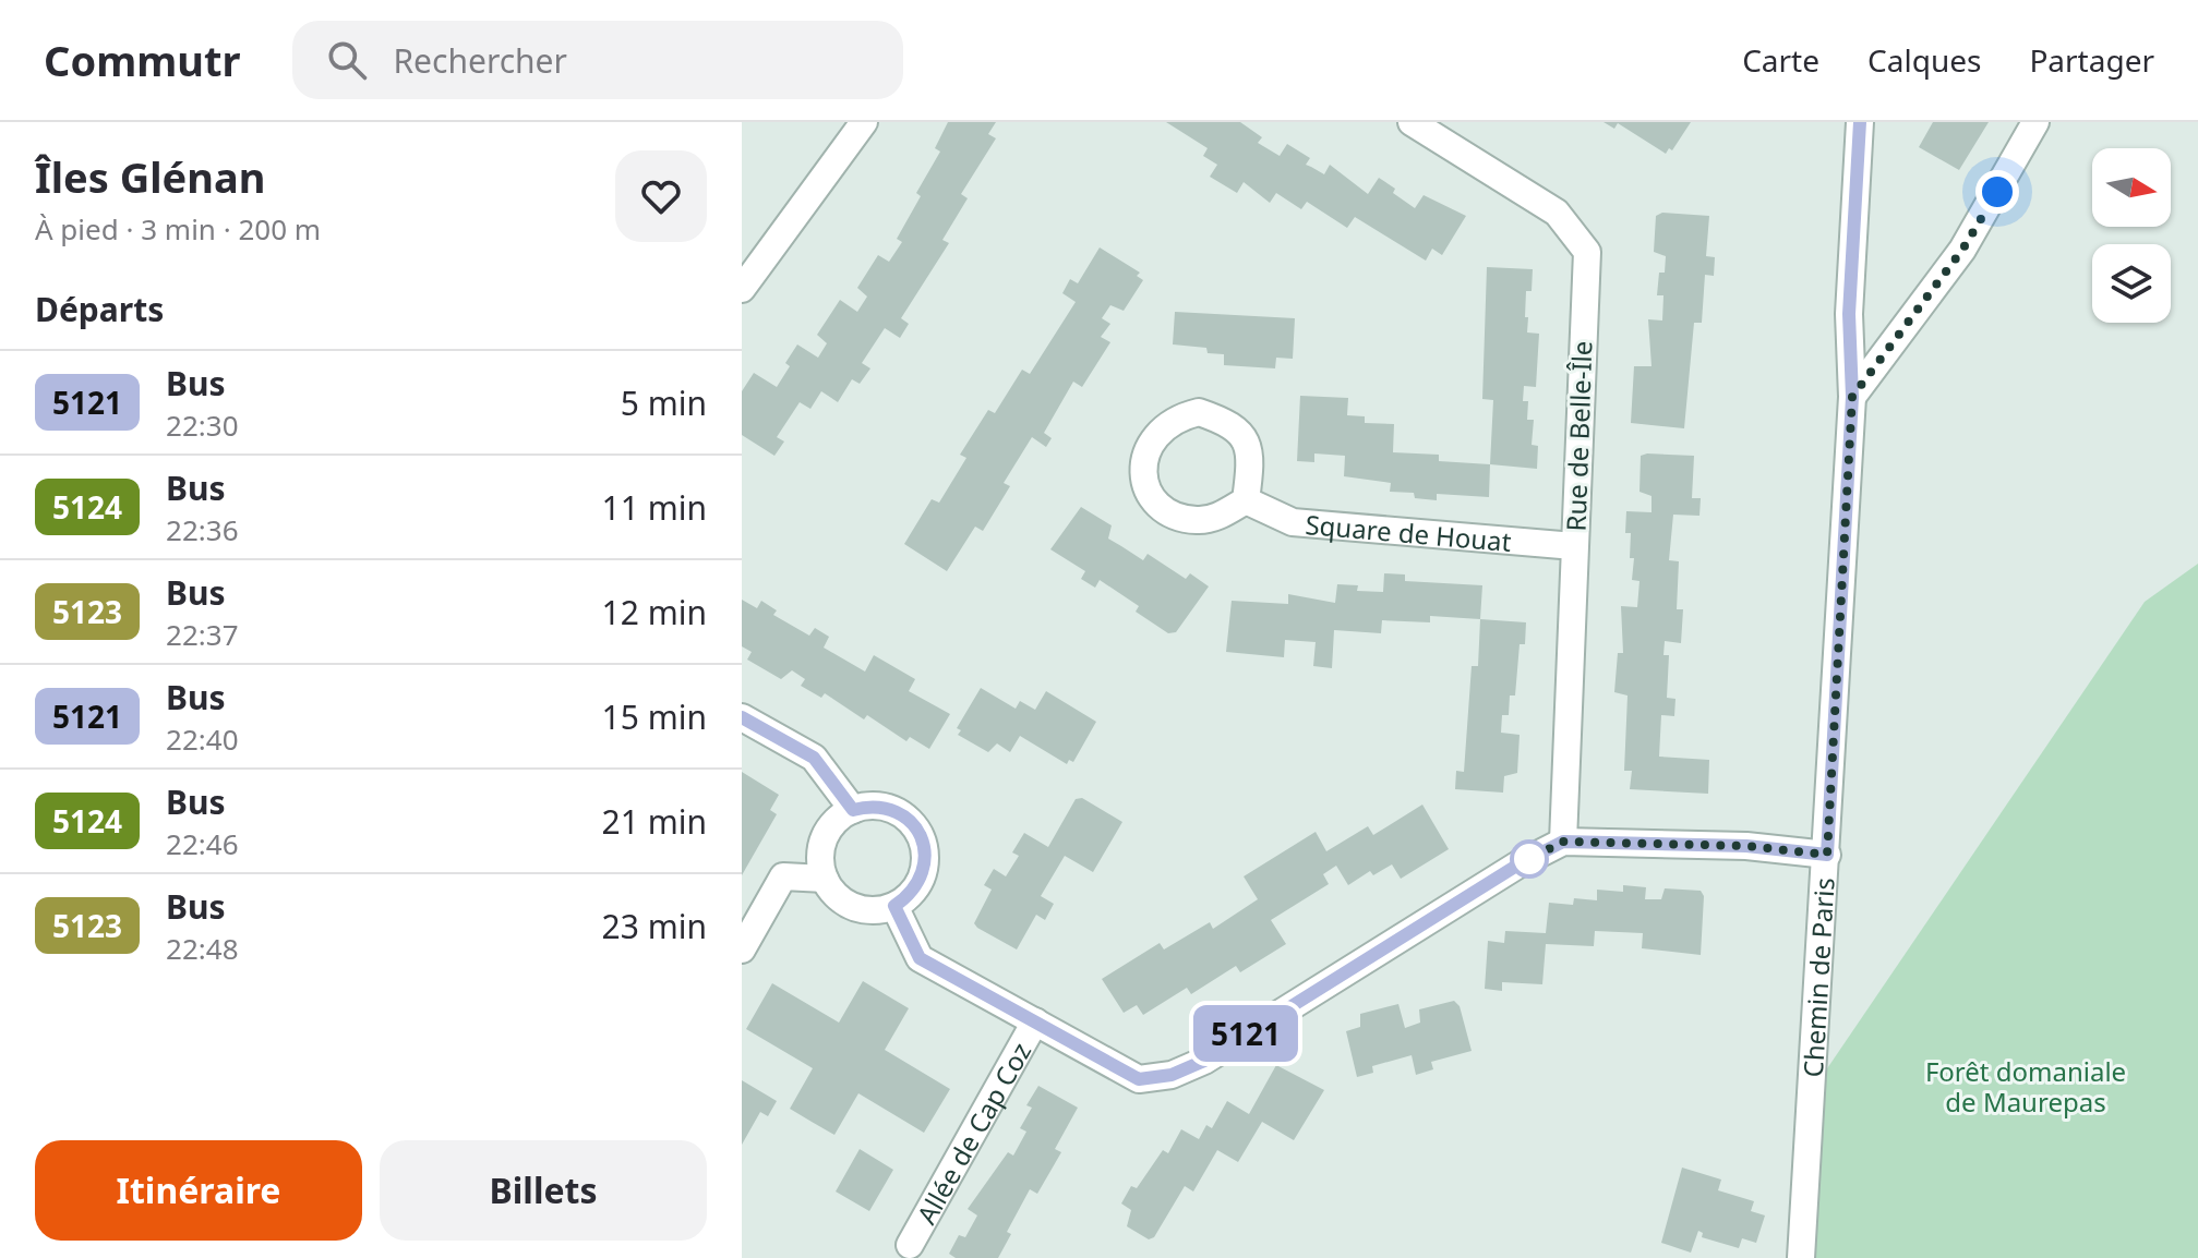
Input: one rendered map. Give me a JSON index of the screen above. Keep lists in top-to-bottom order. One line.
{"streets":{"street":["Rue de Belle-Île","Square de Houat","Chemin de Paris","Allée de Cap Coz"]},"crossings":[["Rue de Belle-Île","Square de Houat"]],"parks":["Forêt domaniale de Maurepas"],"lines":["bus line 5121"],"north":"right","page":{"header":"Commutr","search":"Rechercher","nav":["Carte","Calques","Partager"],"heading":[["Îles Glénan","À pied · 3 min · 200 m"],"Départs"],"on_map":"5121","list":[{"mark":"5121","name":"Bus","note":"22:30","value":"5 min"},{"mark":"5124","name":"Bus","note":"22:36","value":"11 min"},{"mark":"5123","name":"Bus","note":"22:37","value":"12 min"},{"mark":"5121","name":"Bus","note":"22:40","value":"15 min"},{"mark":"5124","name":"Bus","note":"22:46","value":"21 min"},{"mark":"5123","name":"Bus","note":"22:48","value":"23 min"}],"buttons":["Itinéraire","Billets"]}}
